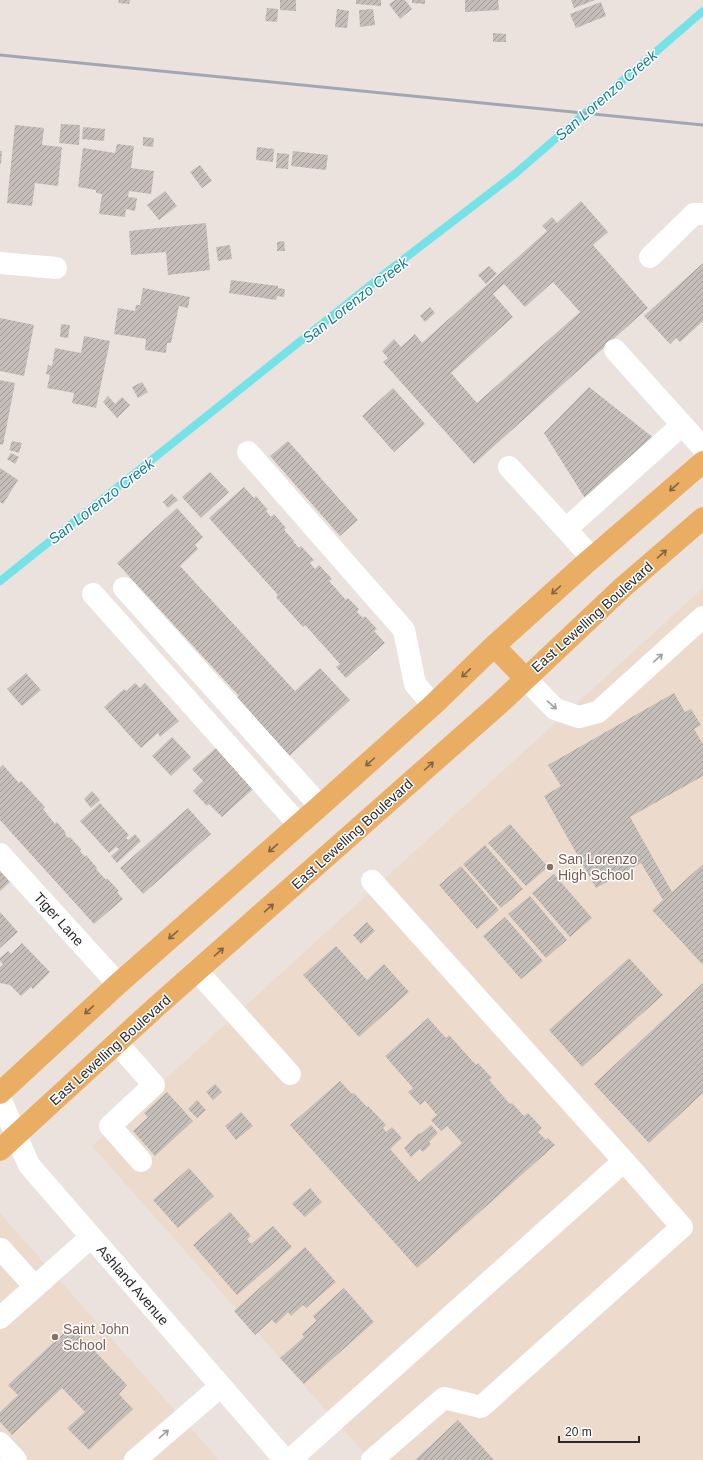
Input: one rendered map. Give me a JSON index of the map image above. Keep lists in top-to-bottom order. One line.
{"streets":{"main road":["East Lewelling Boulevard"],"street":["Tiger Lane","Ashland Avenue"]},"crossings":[["East Lewelling Boulevard","Ashland Avenue"]],"water":["San Lorenzo Creek"],"places":["San Lorenzo High School","Saint John School"],"scale_bar":"20 m"}
